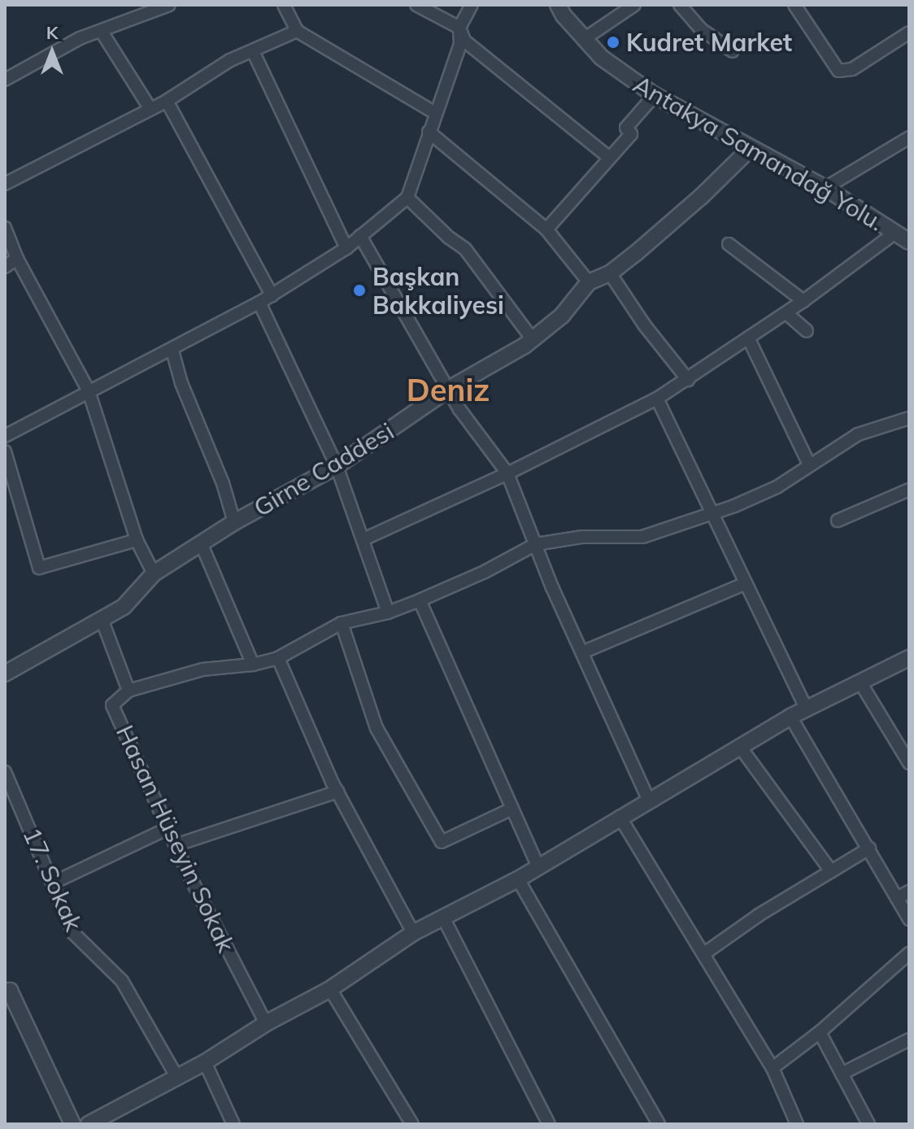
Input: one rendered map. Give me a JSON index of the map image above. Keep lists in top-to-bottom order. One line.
{"streets":{"street":["Antakya Samandağ Yolu.","Girne Caddesi","Hasan Hüseyin Sokak","17. Sokak"]},"crossings":[["Antakya Samandağ Yolu.","Girne Caddesi"],["Girne Caddesi","Hasan Hüseyin Sokak"]],"districts":["Deniz"],"places":["Kudret Market","Başkan Bakkaliyesi"],"north":"top"}
